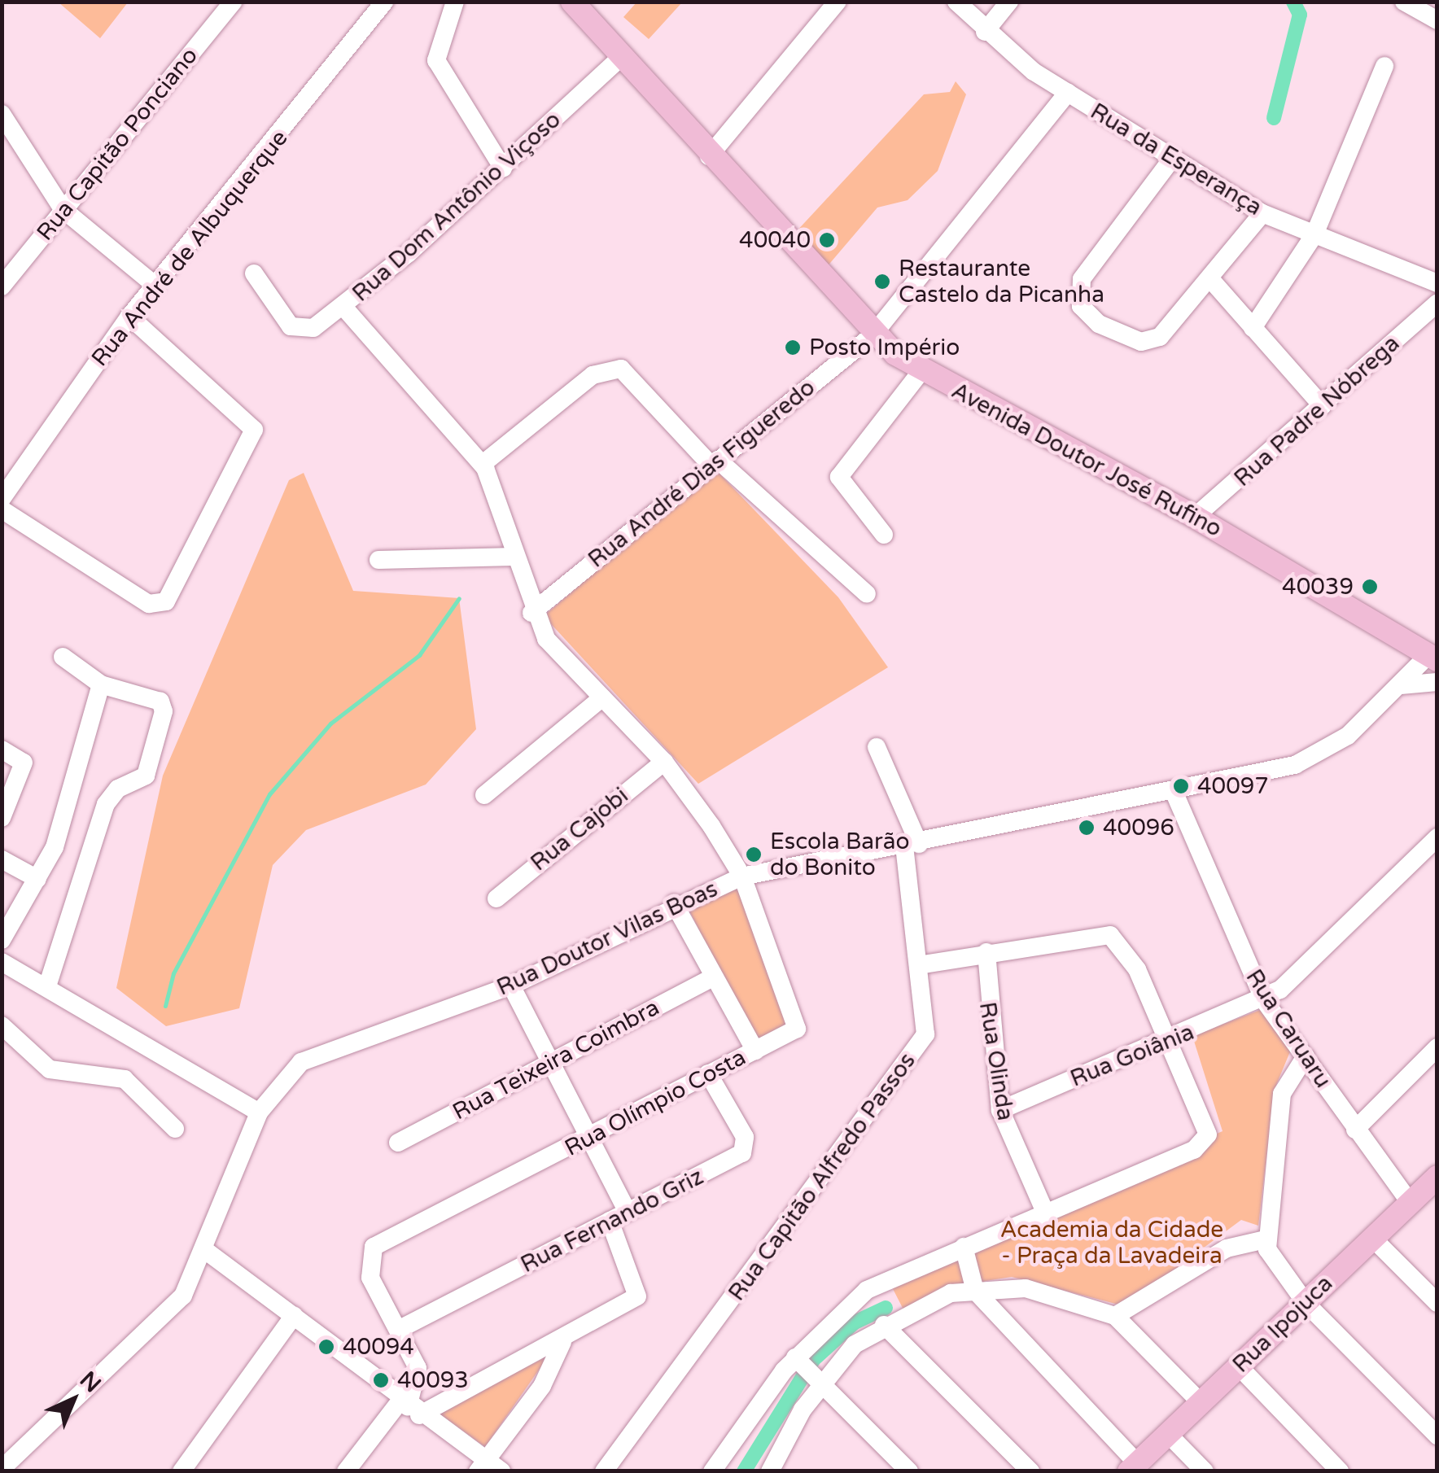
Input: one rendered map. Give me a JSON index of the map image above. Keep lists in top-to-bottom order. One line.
{"streets":{"main road":["Avenida Doutor José Rufino","Rua Ipojuca"],"street":["Rua Capitão Ponciano","Rua da Esperança","Rua Dom Antônio Viçoso","Rua André de Albuquerque","Rua Padre Nóbrega","Rua André Dias Figueredo","Rua Cajobi","Rua Doutor Vilas Boas","Rua Caruaru","Rua Goiânia","Rua Teixeira Coimbra","Rua Olinda","Rua Olímpio Costa","Rua Capitão Alfredo Passos","Rua Fernando Griz"]},"crossings":[["Rua da Esperança","Rua André Dias Figueredo"],["Rua Dom Antônio Viçoso","Avenida Doutor José Rufino"],["Rua Dom Antônio Viçoso","Rua André Dias Figueredo"],["Rua Dom Antônio Viçoso","Rua Cajobi"],["Rua Dom Antônio Viçoso","Rua Doutor Vilas Boas"],["Rua Dom Antônio Viçoso","Rua Olímpio Costa"],["Rua Padre Nóbrega","Avenida Doutor José Rufino"],["Avenida Doutor José Rufino","Rua André Dias Figueredo"],["Avenida Doutor José Rufino","Rua Doutor Vilas Boas"],["Rua Doutor Vilas Boas","Rua Caruaru"],["Rua Doutor Vilas Boas","Rua Olímpio Costa"],["Rua Doutor Vilas Boas","Rua Capitão Alfredo Passos"],["Rua Caruaru","Rua Goiânia"],["Rua Caruaru","Rua Ipojuca"],["Rua Goiânia","Rua Olinda"],["Rua Olímpio Costa","Rua Fernando Griz"]],"parks":["Academia da Cidade - Praça da Lavadeira"],"places":["40040","Restaurante Castelo da Picanha","Posto Império","40039","40097","40096","Escola Barão do Bonito","40094","40093"],"north":"top right"}
